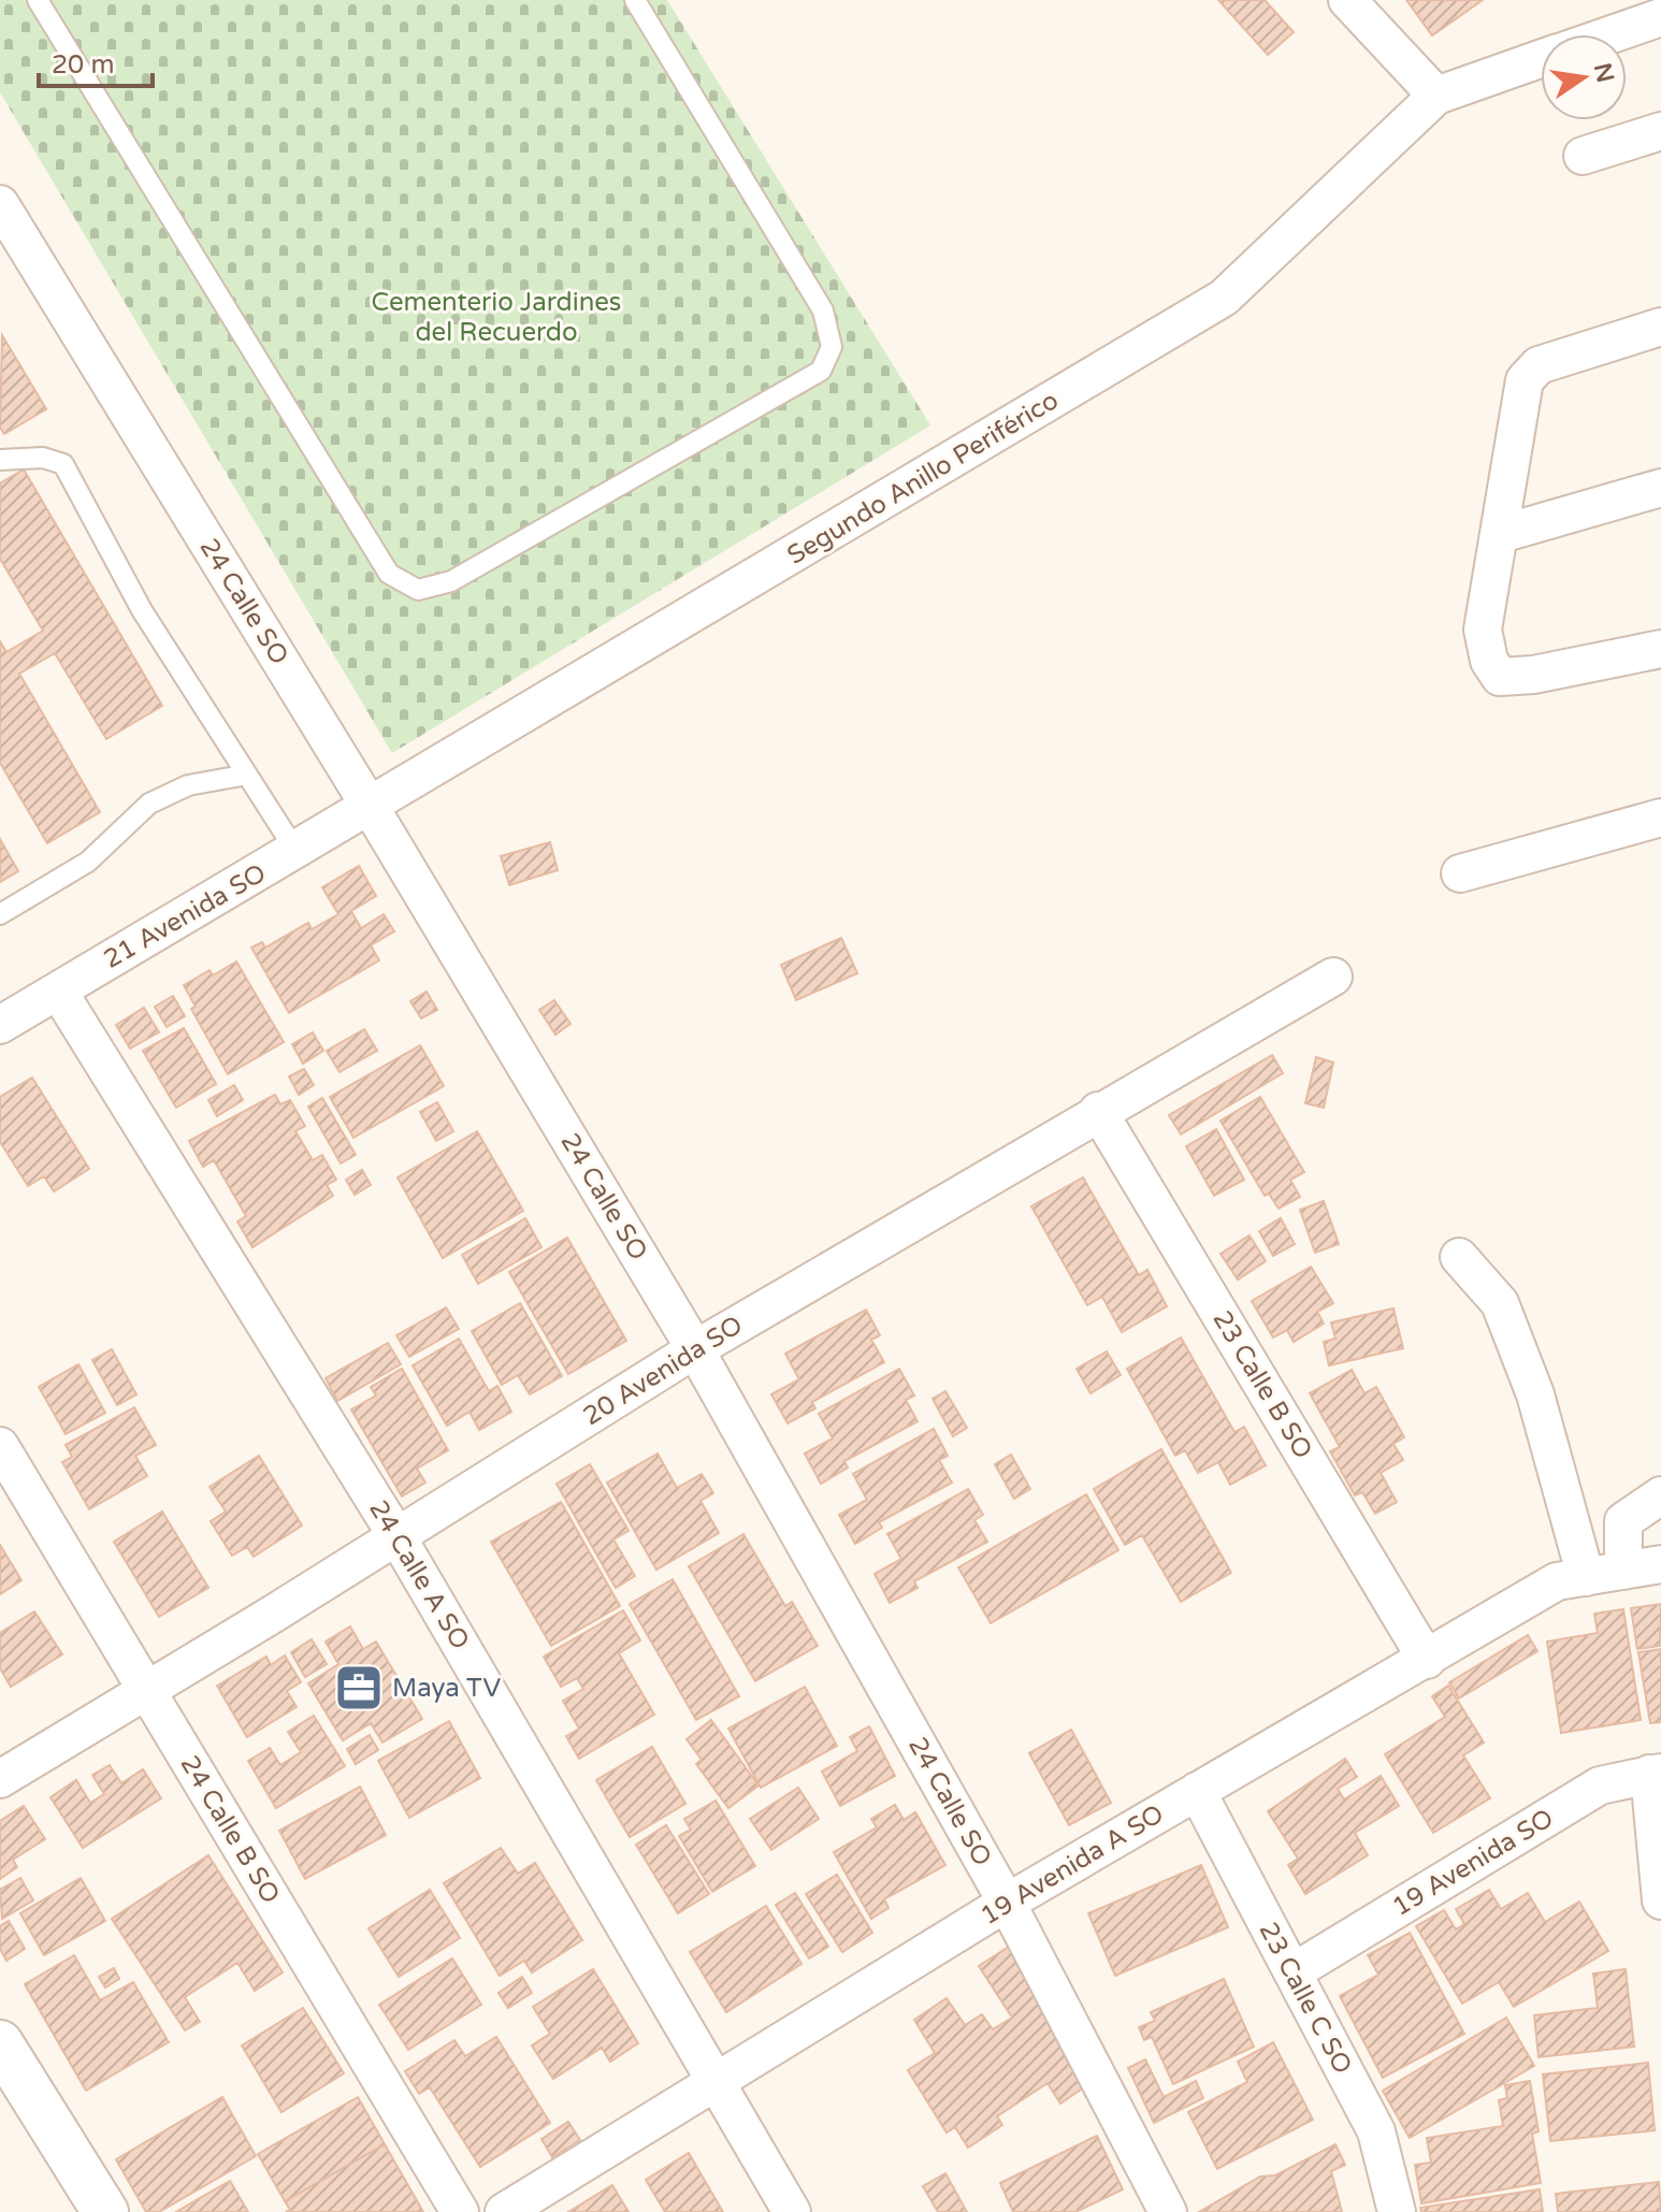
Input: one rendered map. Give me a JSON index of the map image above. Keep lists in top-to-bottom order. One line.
{"streets":{"street":["Segundo Anillo Periférico","24 Calle SO","21 Avenida SO","20 Avenida SO","23 Calle B SO","24 Calle A SO","24 Calle B SO","19 Avenida SO","19 Avenida A SO","23 Calle C SO"]},"crossings":[["Segundo Anillo Periférico","24 Calle SO"],["Segundo Anillo Periférico","21 Avenida SO"],["24 Calle SO","21 Avenida SO"],["24 Calle SO","20 Avenida SO"],["24 Calle SO","19 Avenida A SO"],["21 Avenida SO","24 Calle A SO"],["20 Avenida SO","23 Calle B SO"],["20 Avenida SO","24 Calle A SO"],["20 Avenida SO","24 Calle B SO"],["23 Calle B SO","19 Avenida A SO"],["24 Calle A SO","19 Avenida A SO"],["19 Avenida SO","23 Calle C SO"],["19 Avenida A SO","23 Calle C SO"]],"parks":["Cementerio Jardines del Recuerdo"],"places":{"office":["Maya TV"]},"scale_bar":"20 m","north":"right"}
